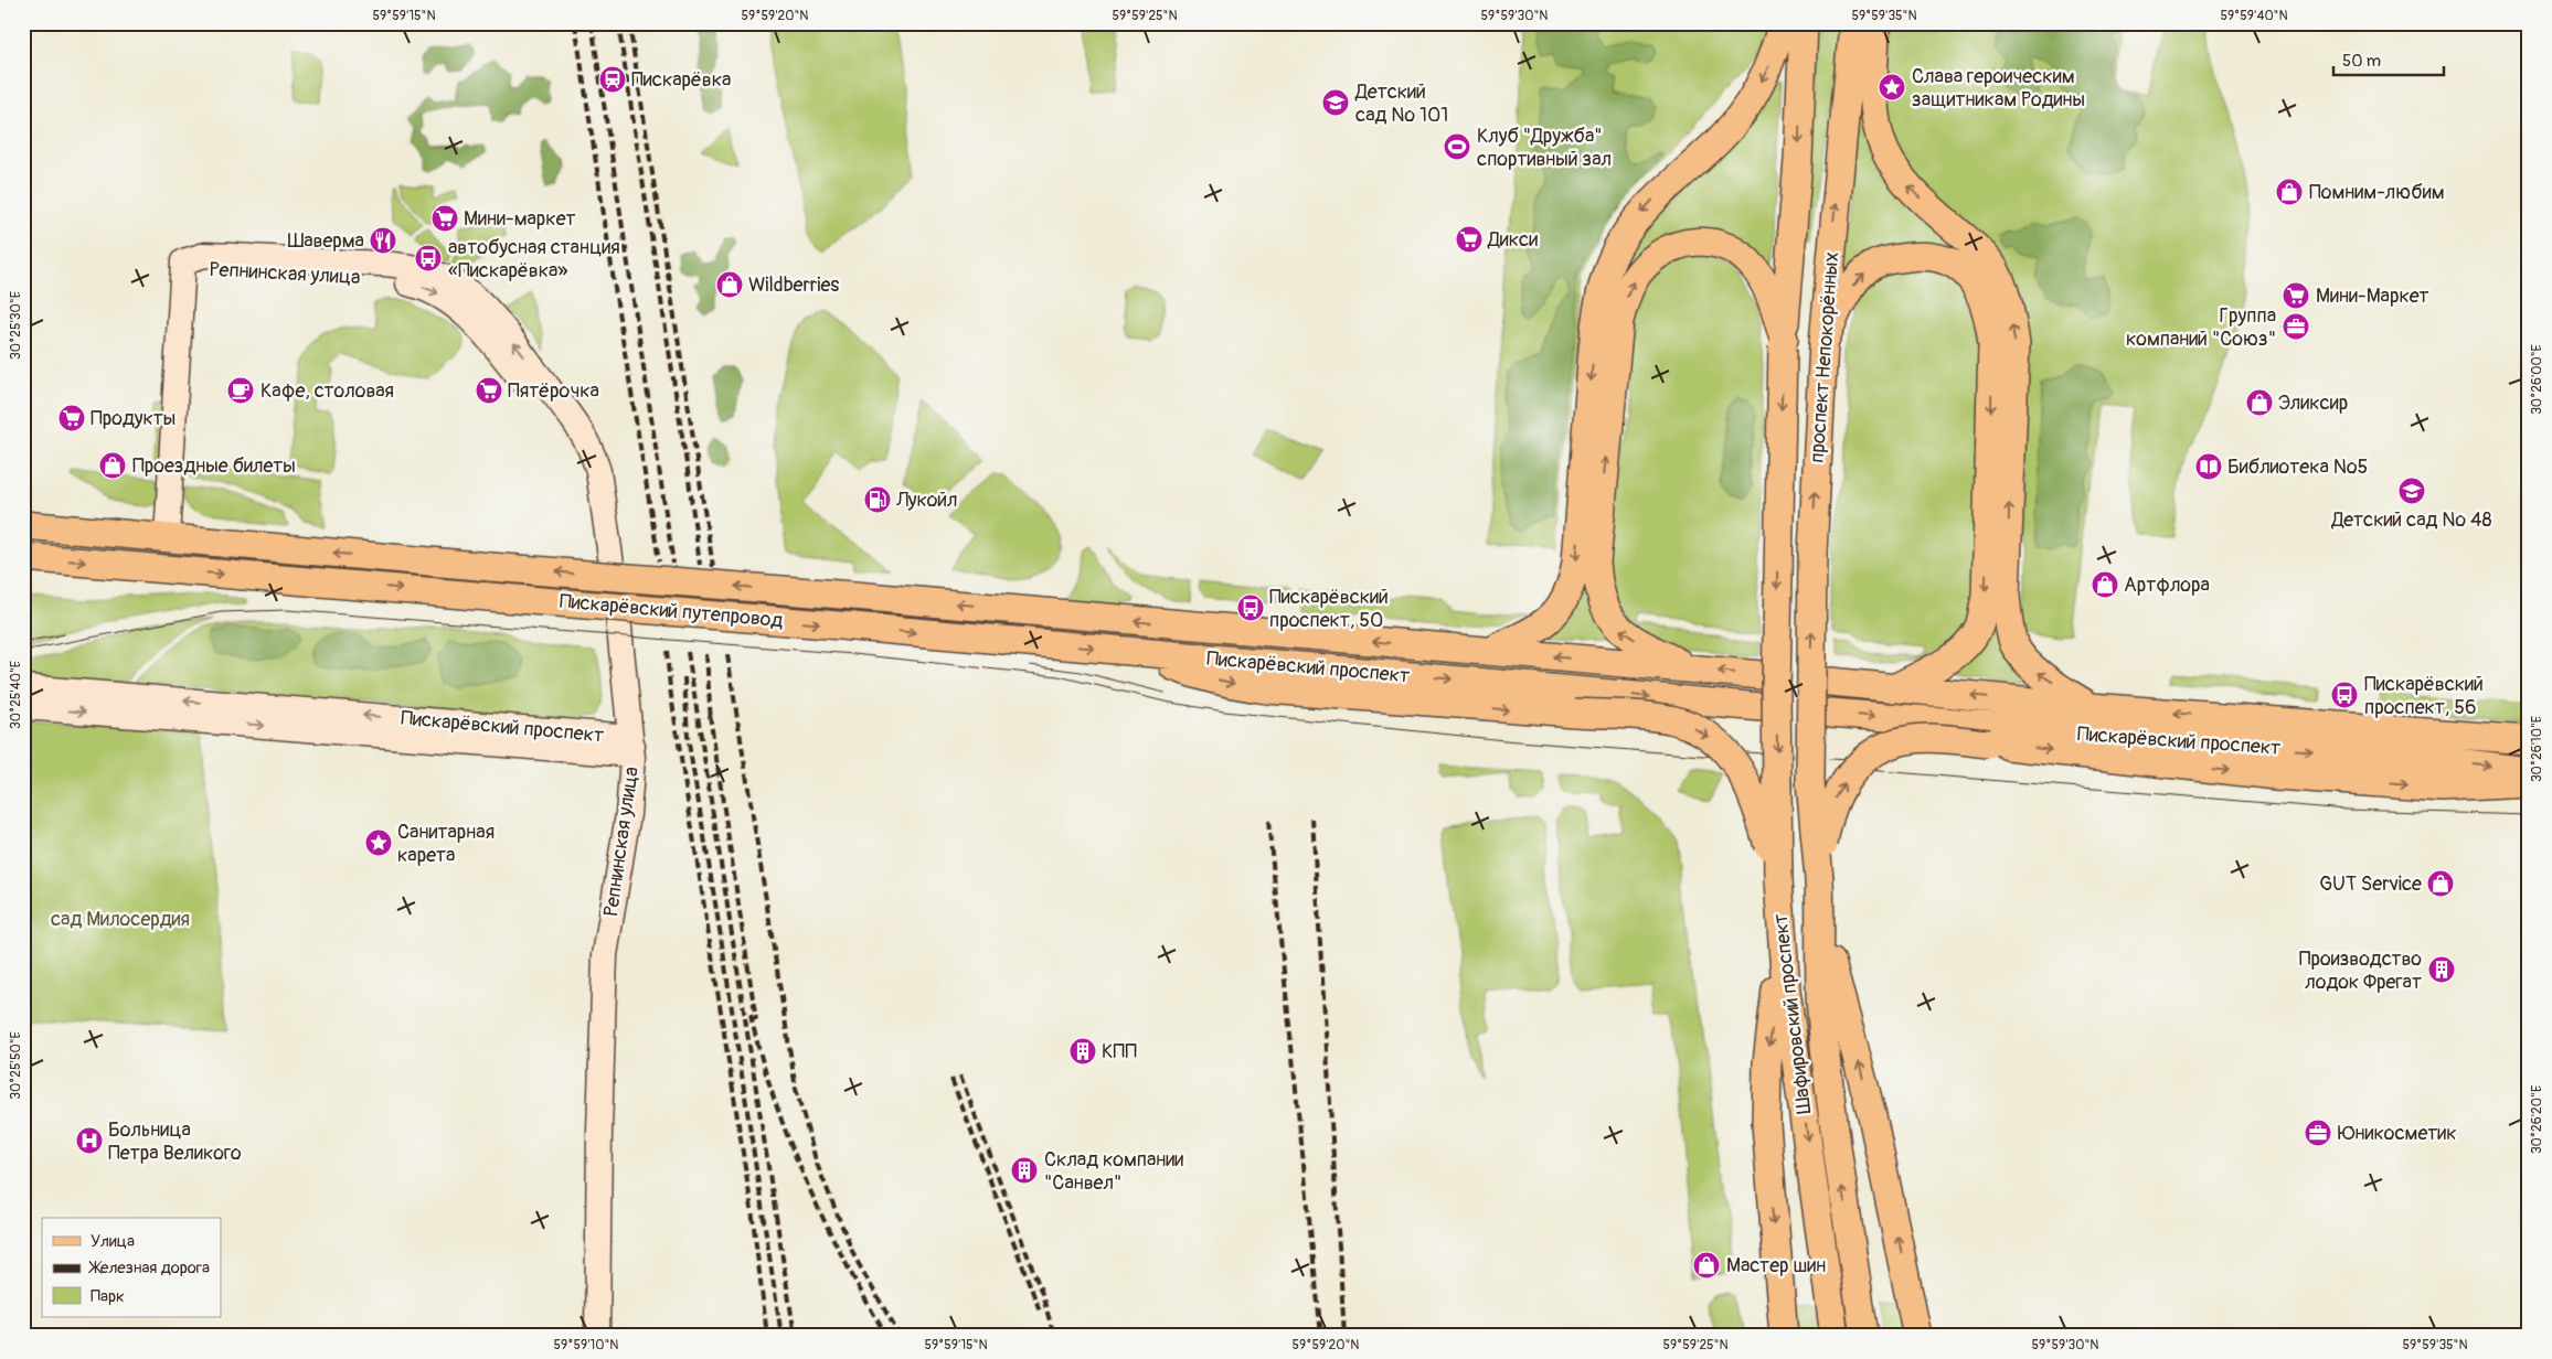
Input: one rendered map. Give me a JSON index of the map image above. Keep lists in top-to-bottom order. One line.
{"streets":{"main road":["проспект Непокорённых","Пискарёвский путепровод","Пискарёвский проспект","Шафировский проспект"],"street":["Репнинская улица"]},"crossings":[["Репнинская улица","Пискарёвский путепровод"],["Репнинская улица","Пискарёвский проспект"],["проспект Непокорённых","Пискарёвский проспект"],["проспект Непокорённых","Шафировский проспект"],["Пискарёвский путепровод","Пискарёвский проспект"],["Пискарёвский проспект","Шафировский проспект"]],"parks":["сад Милосердия"],"places":{"station":["Пискарёвка"],"place":["Слава героическим защитникам Родины","Санитарная карета"],"school or university":["Детский сад № 101","Детский сад № 48"],"sports":["Клуб \"Дружба\" спортивный зал"],"shop":["Помним-любим","Wildberries","Эликсир","Проездные билеты","Артфлора","GUT Service","Мастер шин"],"supermarket":["Мини-маркет","Дикси","Мини-Маркет","Пятёрочка","Продукты"],"restaurant":["Шаверма"],"bus stop":["автобусная станция «Пискарёвка»","Пискарёвский проспект, 50","Пискарёвский проспект, 56"],"office":["Группа компаний \"Союз\"","Юникосметик"],"cafe":["Кафе, столовая"],"library":["Библиотека №5"],"fuel station":["Лукойл"],"building":["Производство лодок Фрегат","КПП","Склад компании \"Санвел\""],"hospital":["Больница Петра Великого"]},"legend":["Улица","Железная дорога","Парк"],"scale_bar":"50 m","coordinates":["59°59'15\"N","59°59'20\"N","59°59'25\"N","59°59'30\"N","59°59'35\"N","59°59'40\"N","30°25'30\"E","30°26'00\"E","30°25'40\"E","30°26'10\"E","30°25'50\"E","30°26'20\"E","59°59'10\"N"]}
